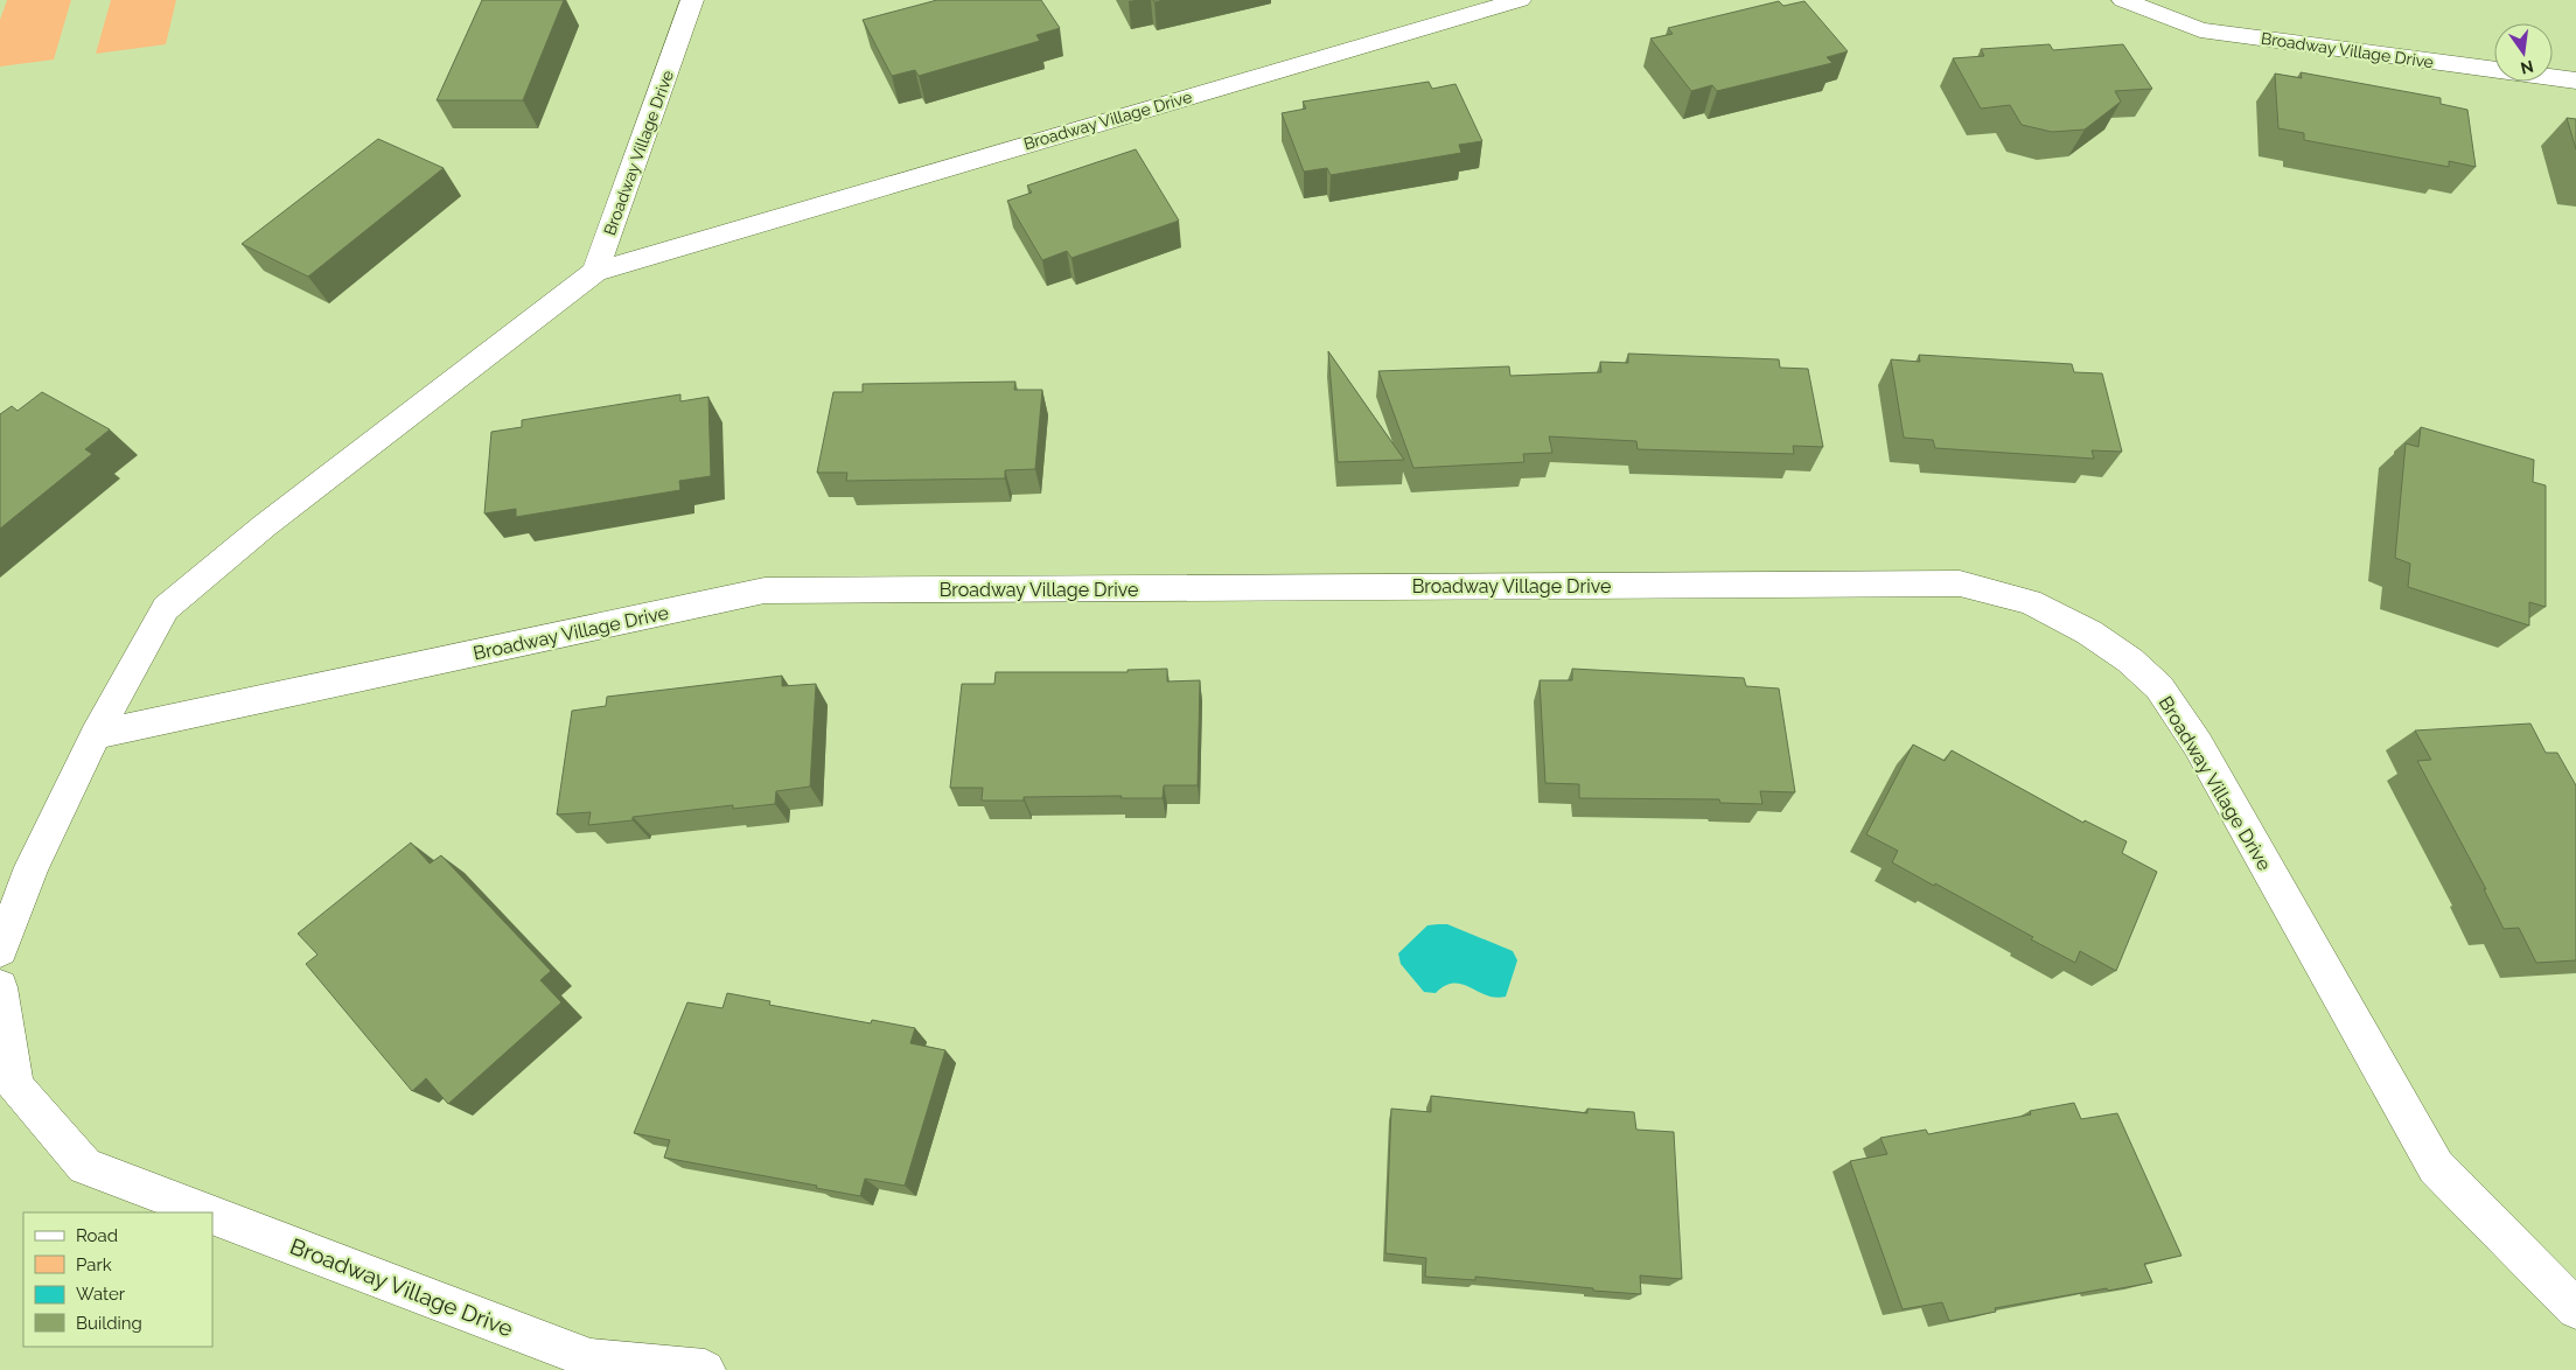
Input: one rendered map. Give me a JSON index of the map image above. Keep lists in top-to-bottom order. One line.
{"streets":{"street":["Broadway Village Drive"]},"legend":["Road","Park","Water","Building"],"north":"bottom"}
